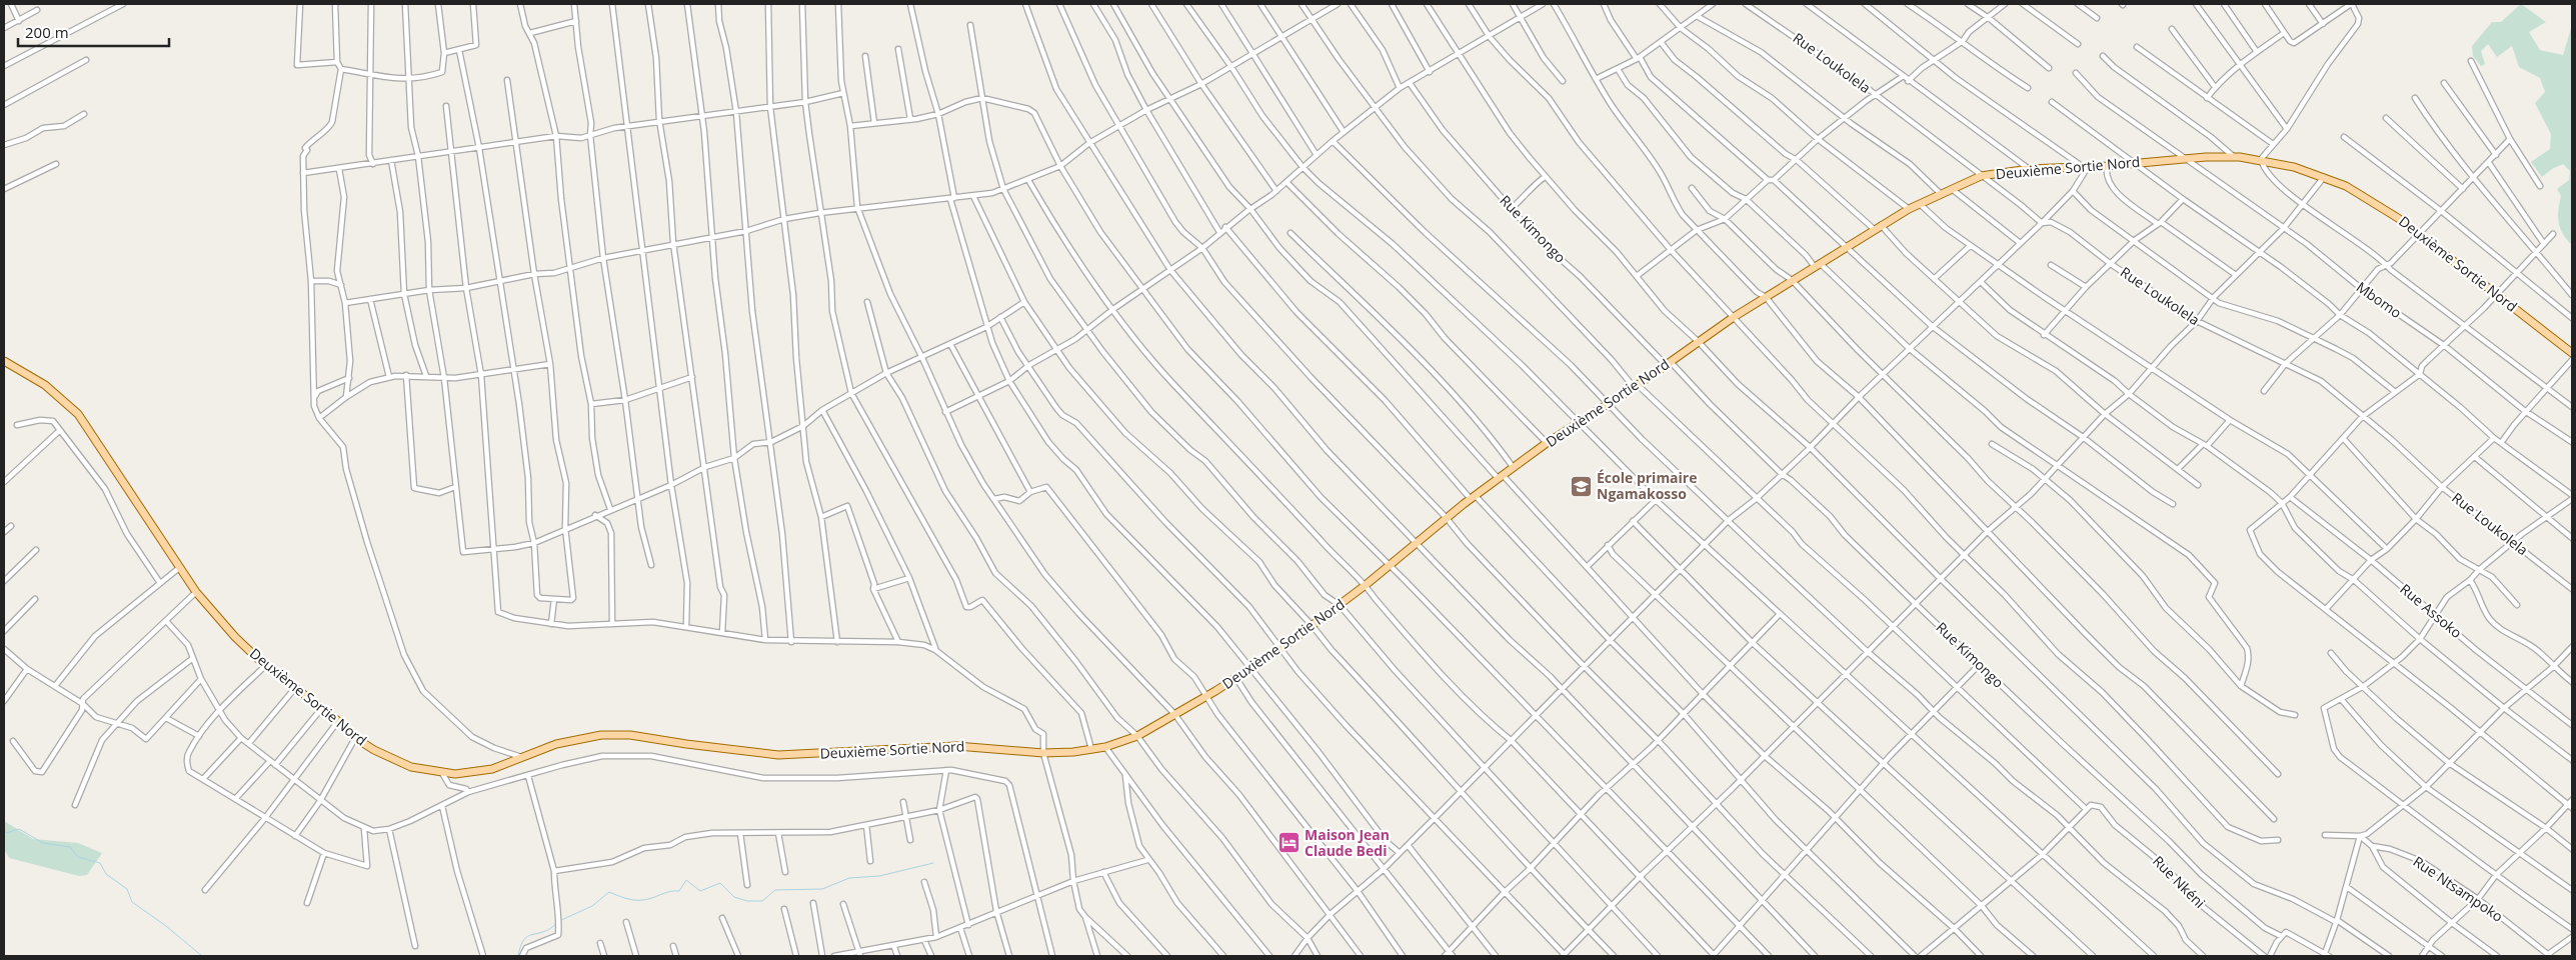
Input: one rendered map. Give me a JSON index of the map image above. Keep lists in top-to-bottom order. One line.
{"streets":{"main road":["Deuxième Sortie Nord"],"street":["Rue Loukolela","Rue Kimongo","Mbomo","Rue Assoko","Rue Nkéni","Rue Ntsampoko"]},"crossings":[["Rue Loukolela","Deuxième Sortie Nord"],["Deuxième Sortie Nord","Rue Kimongo"],["Deuxième Sortie Nord","Mbomo"]],"places":{"school or university":["École primaire Ngamakosso"],"hotel":["Maison Jean Claude Bedi"]},"scale_bar":"200 m"}
